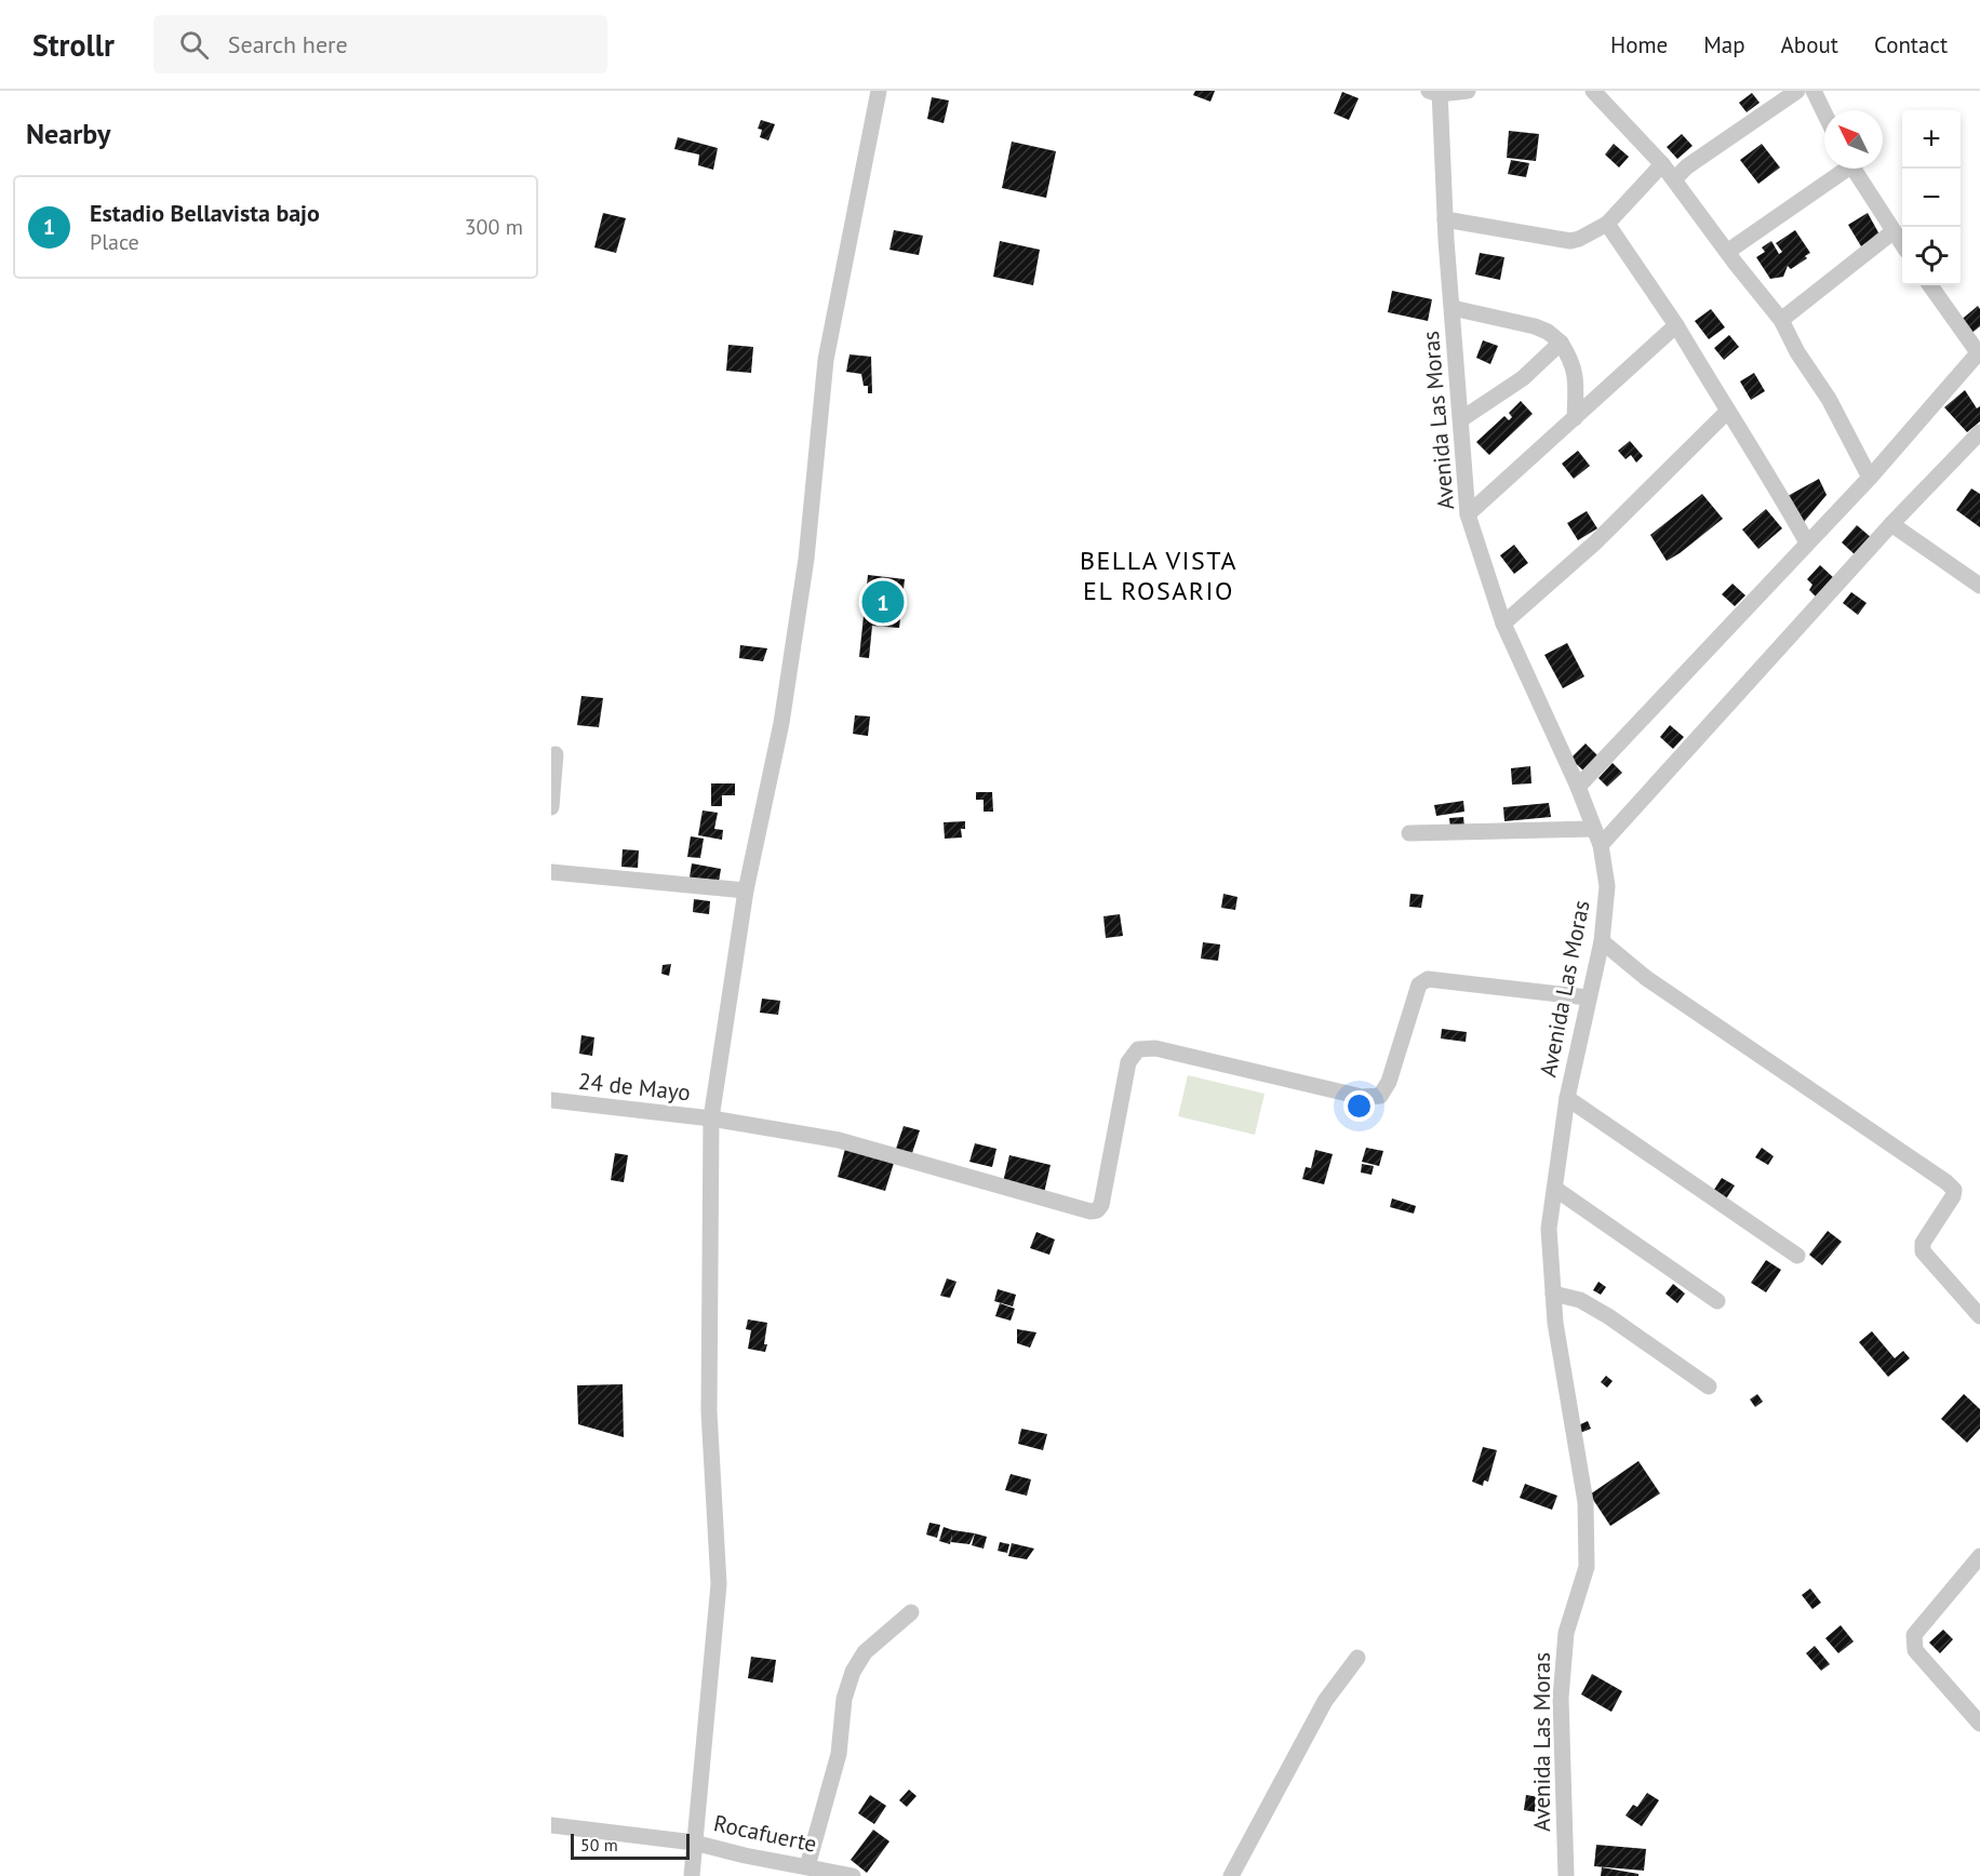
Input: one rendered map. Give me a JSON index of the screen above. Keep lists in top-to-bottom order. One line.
{"streets":{"street":["Avenida Las Moras","24 de Mayo","Rocafuerte"]},"crossings":[["Avenida Las Moras","24 de Mayo"]],"districts":["BELLA VISTA EL ROSARIO"],"scale_bar":"50 m","north":"top left","page":{"header":"Strollr","search":"Search here","nav":["Home","Map","About","Contact"],"heading":"Nearby","map_buttons":["+","−"],"list":[{"mark":"1","name":"Estadio Bellavista bajo","note":"Place","value":"300 m"}],"pins":"1","scale":"50 m"}}
